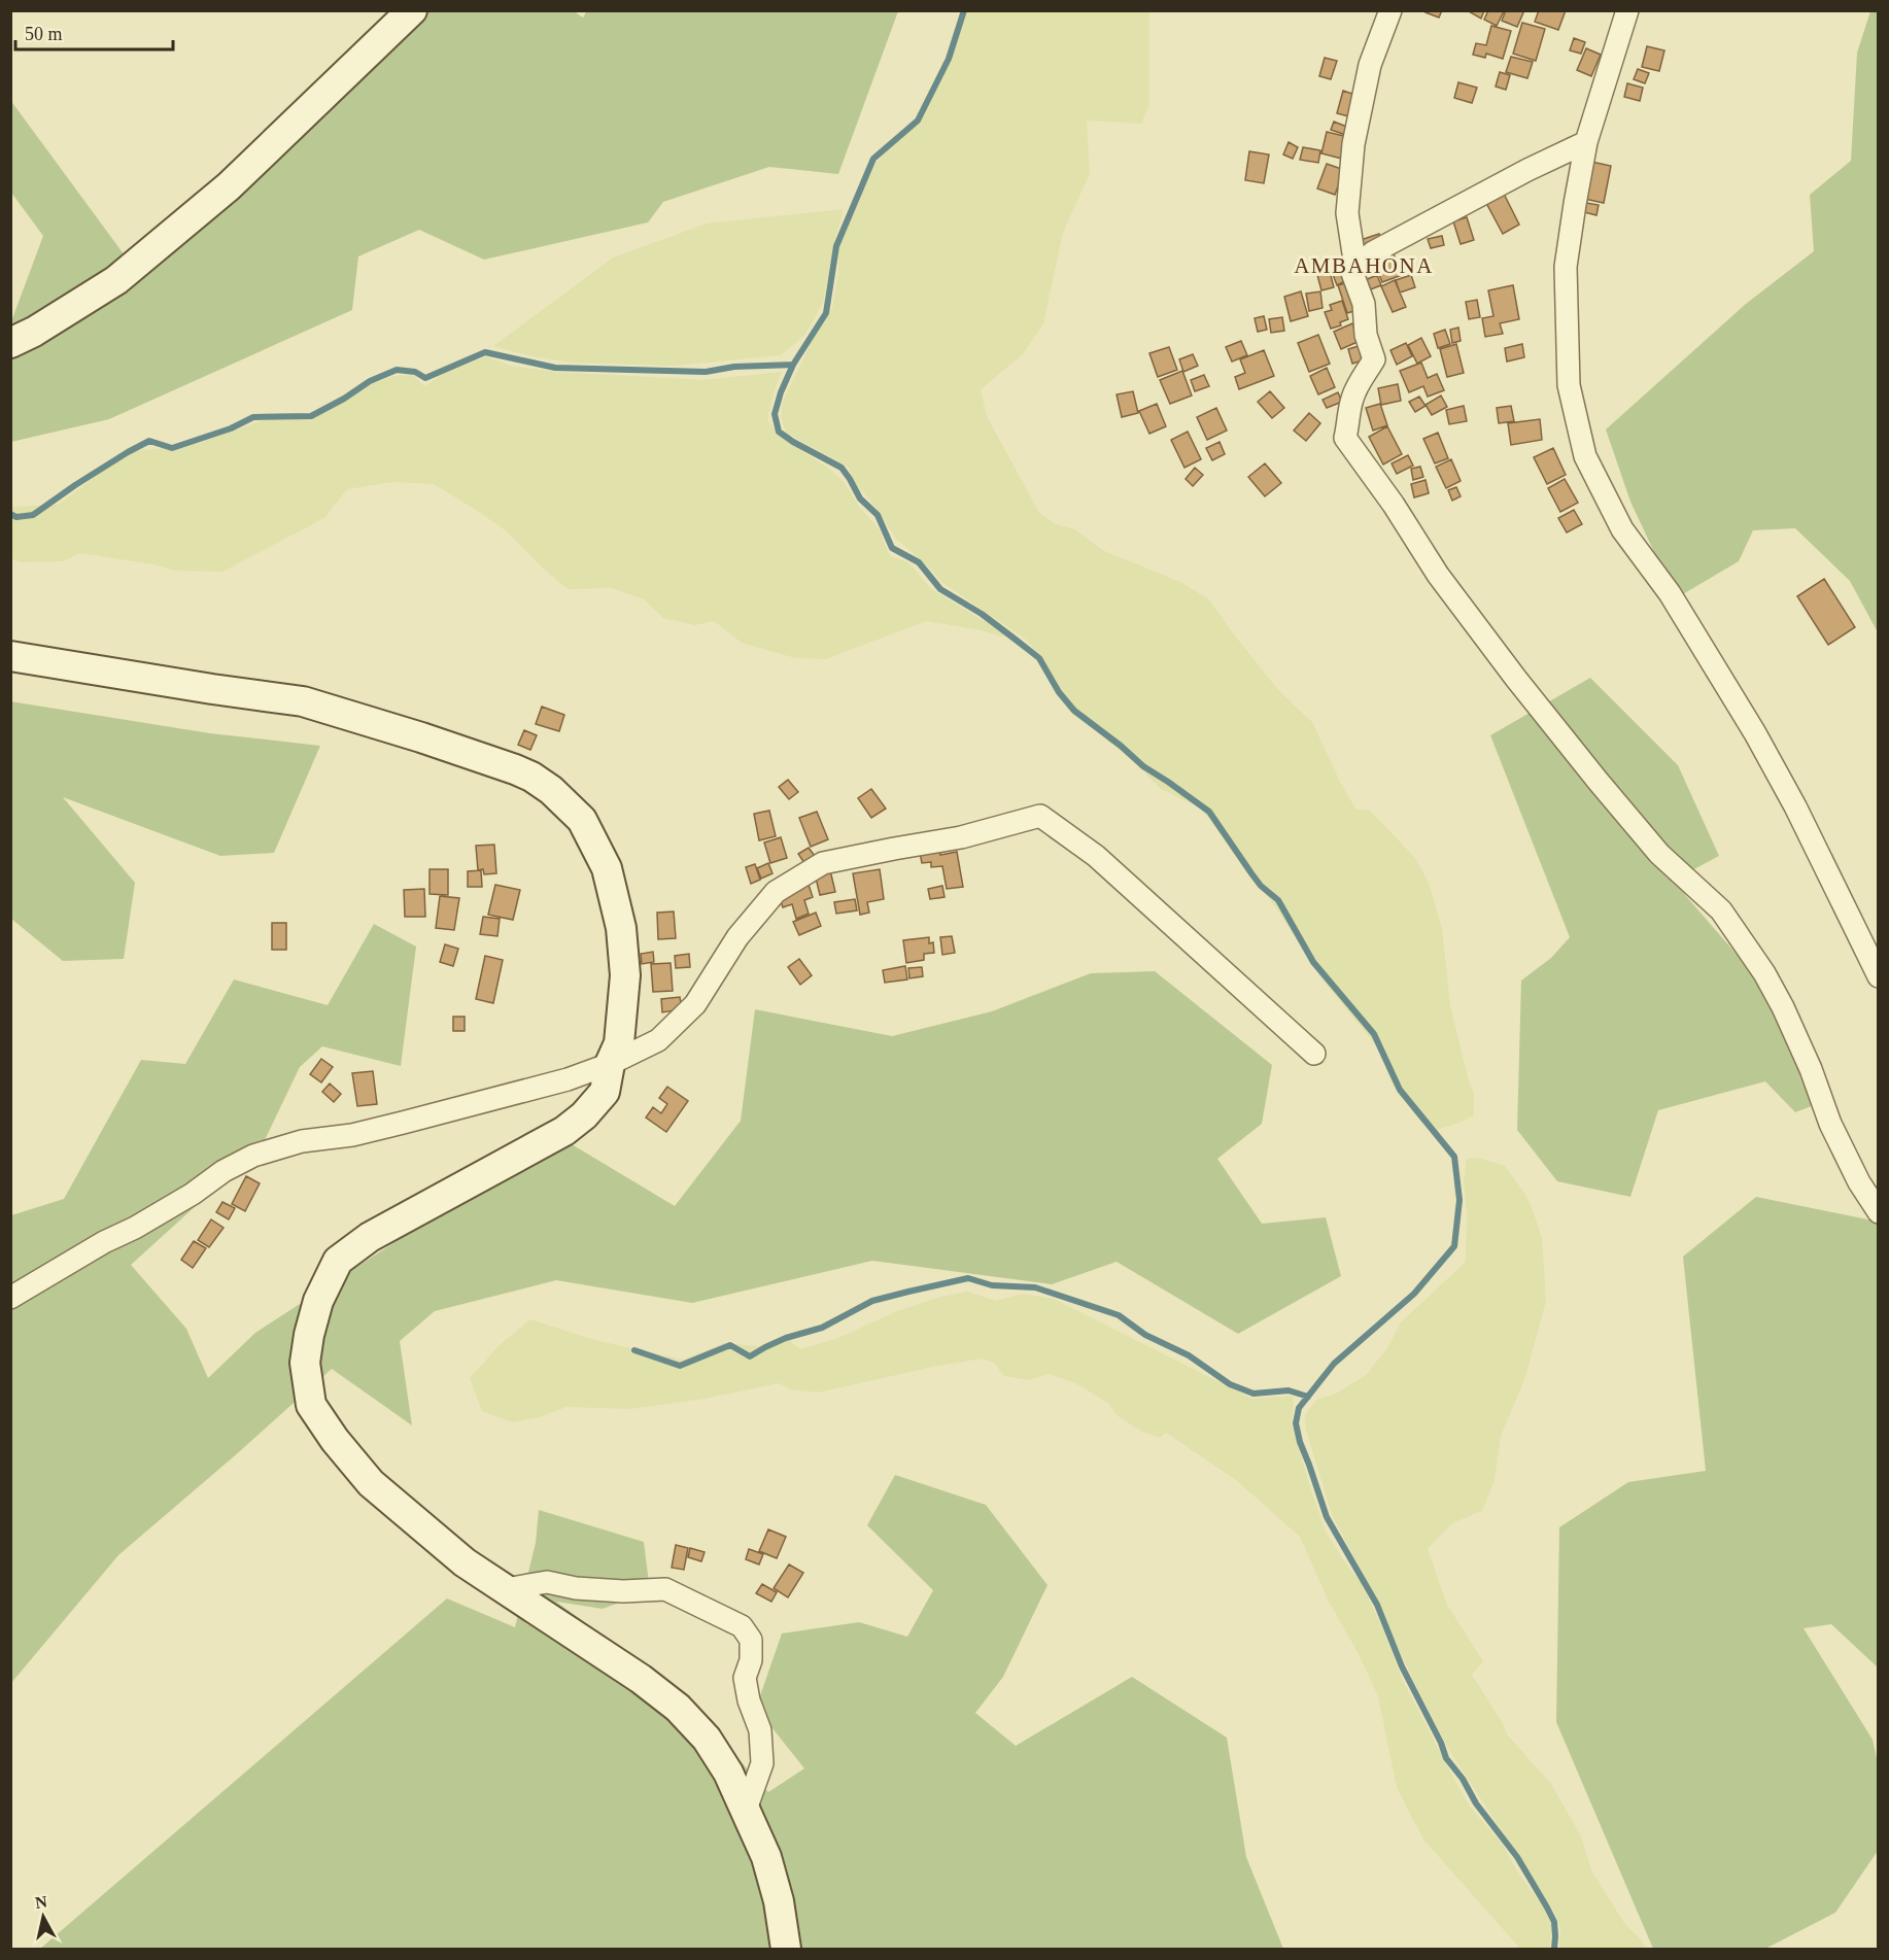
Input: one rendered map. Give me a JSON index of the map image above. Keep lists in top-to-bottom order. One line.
{"districts":["AMBAHONA"],"scale_bar":"50 m","north":"top"}
